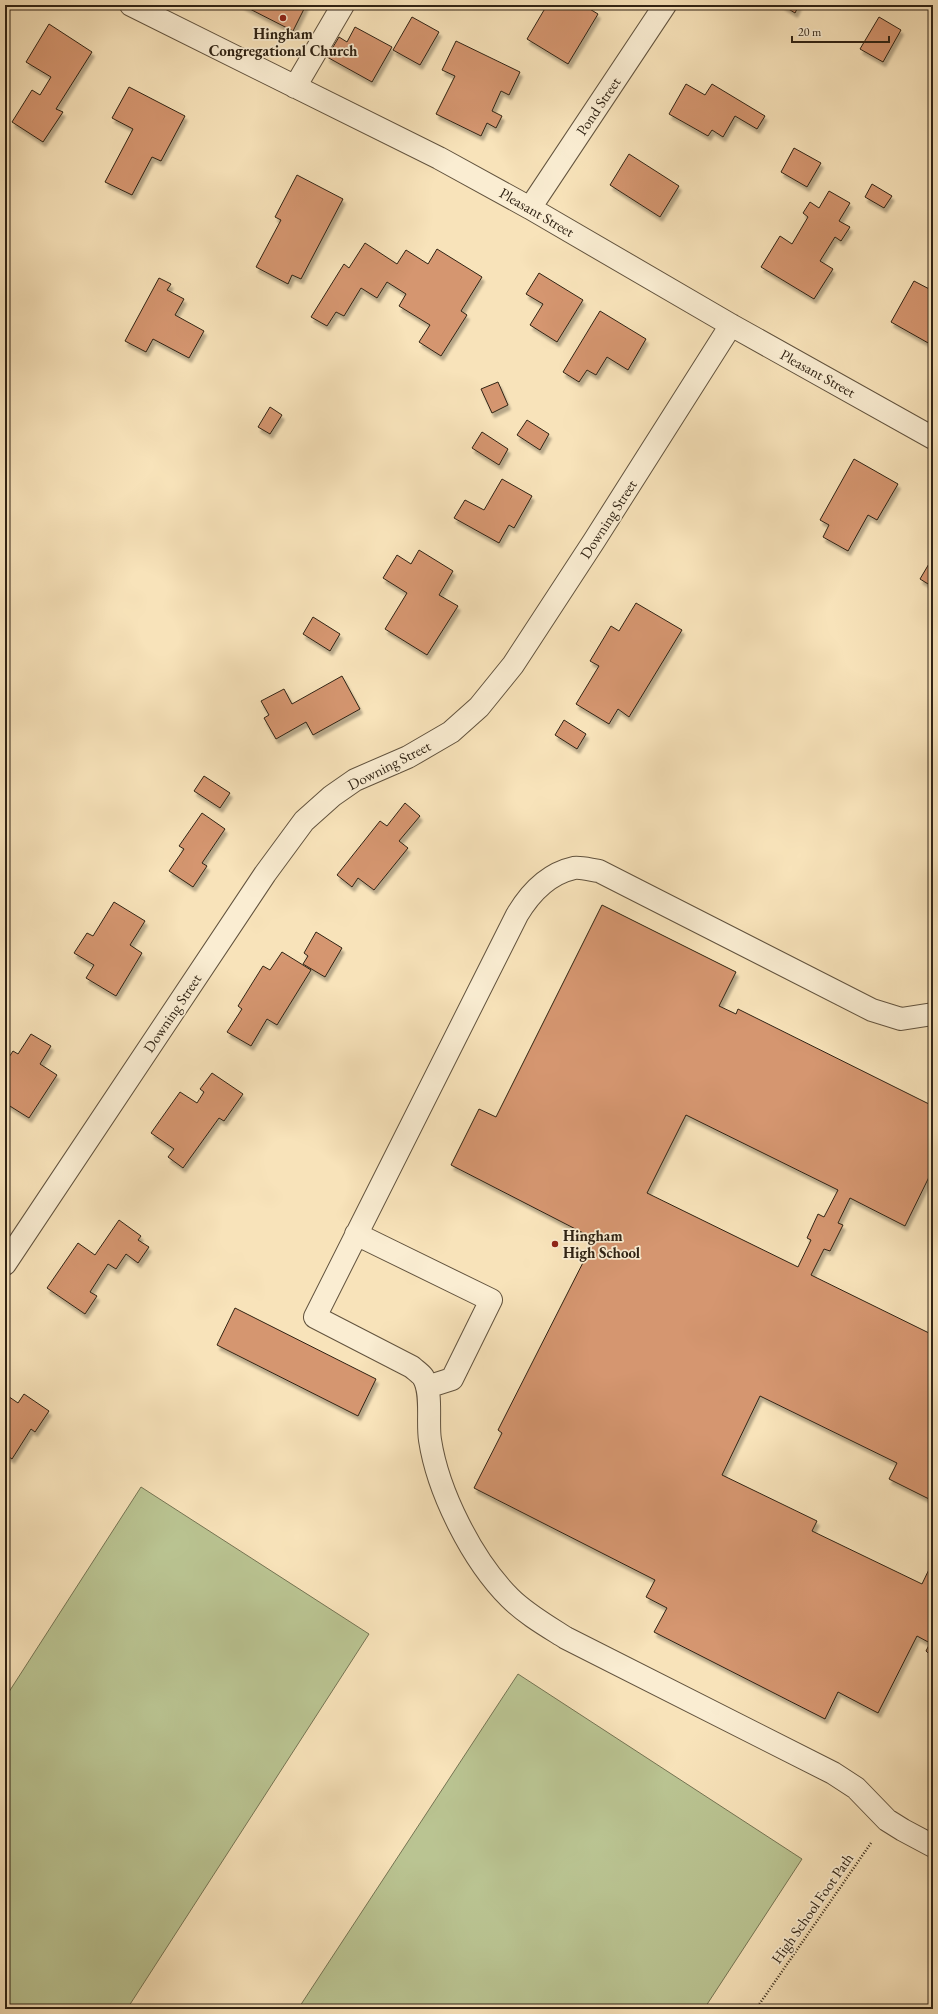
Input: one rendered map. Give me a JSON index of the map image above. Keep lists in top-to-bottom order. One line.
{"streets":{"street":["Pond Street","Pleasant Street","Downing Street"],"path":["High School Foot Path"]},"crossings":[["Pond Street","Pleasant Street"],["Pleasant Street","Downing Street"]],"places":["Hingham Congregational Church","Hingham High School"],"scale_bar":"20 m"}
